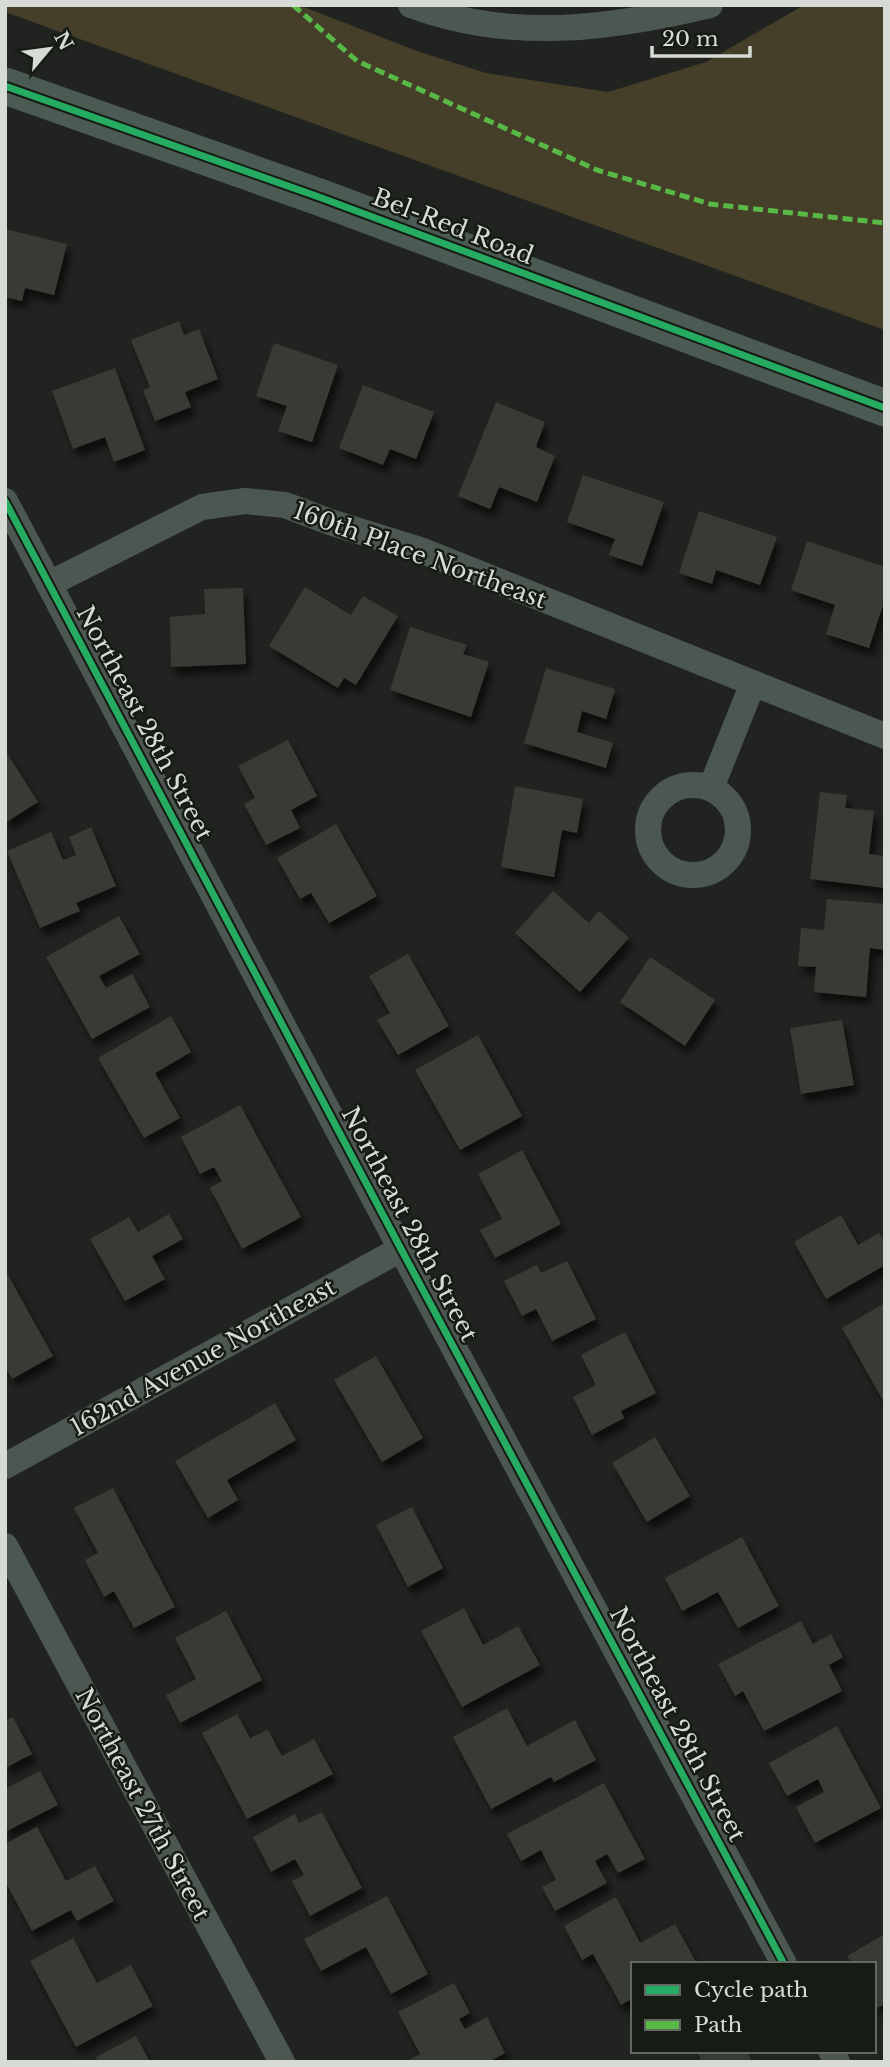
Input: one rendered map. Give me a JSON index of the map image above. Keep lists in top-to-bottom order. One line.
{"streets":{"main road":["Bel-Red Road"],"street":["160th Place Northeast","Northeast 28th Street","162nd Avenue Northeast","Northeast 27th Street"]},"crossings":[["160th Place Northeast","Northeast 28th Street"],["Northeast 28th Street","162nd Avenue Northeast"]],"legend":["Cycle path","Path"],"scale_bar":"20 m","north":"top right"}
